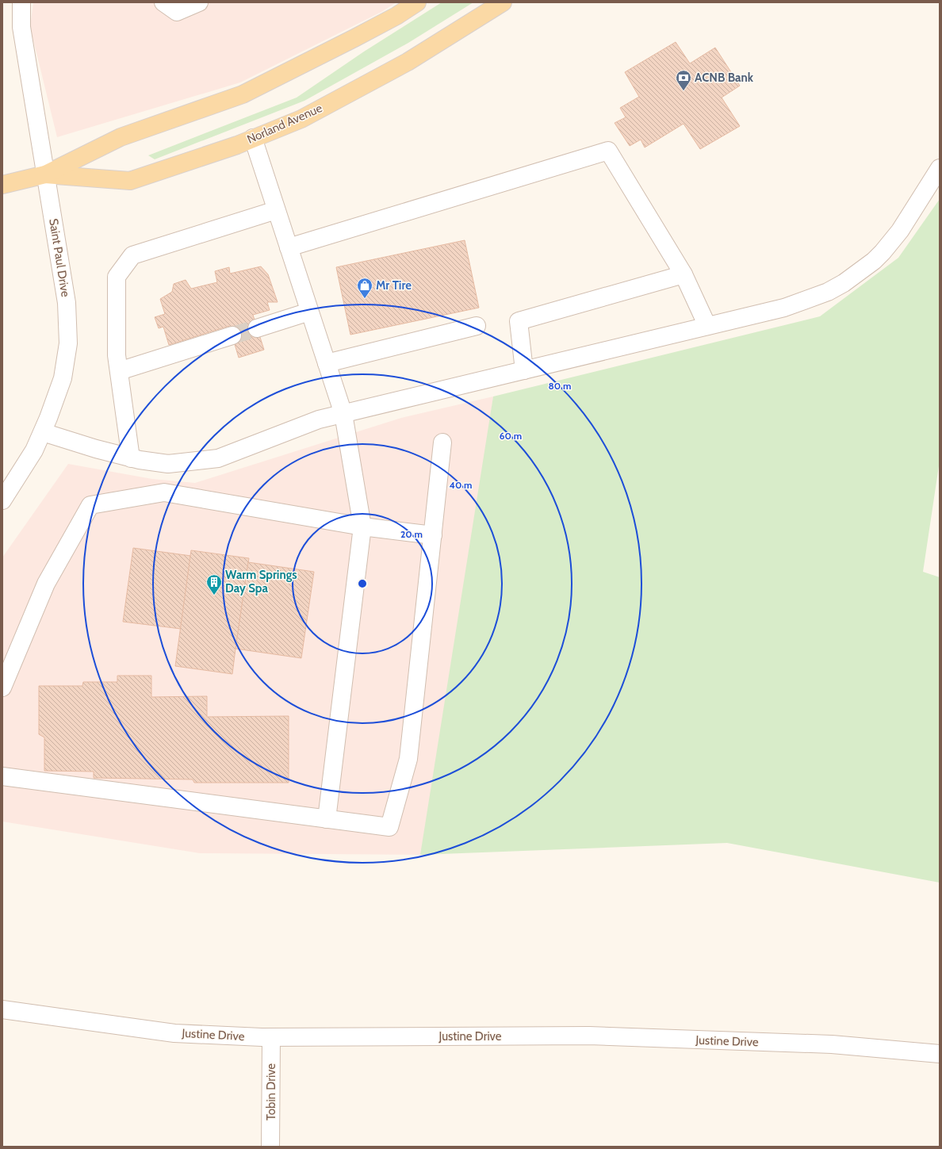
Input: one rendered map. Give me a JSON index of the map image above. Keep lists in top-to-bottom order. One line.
{"streets":{"main road":["Norland Avenue"],"street":["Saint Paul Drive","Justine Drive","Tobin Drive"]},"crossings":[["Norland Avenue","Saint Paul Drive"],["Justine Drive","Tobin Drive"]],"places":{"bank":["ACNB Bank"],"shop":["Mr Tire"],"building":["Warm Springs Day Spa"]},"rings":["80 m","60 m","40 m","20 m"]}
